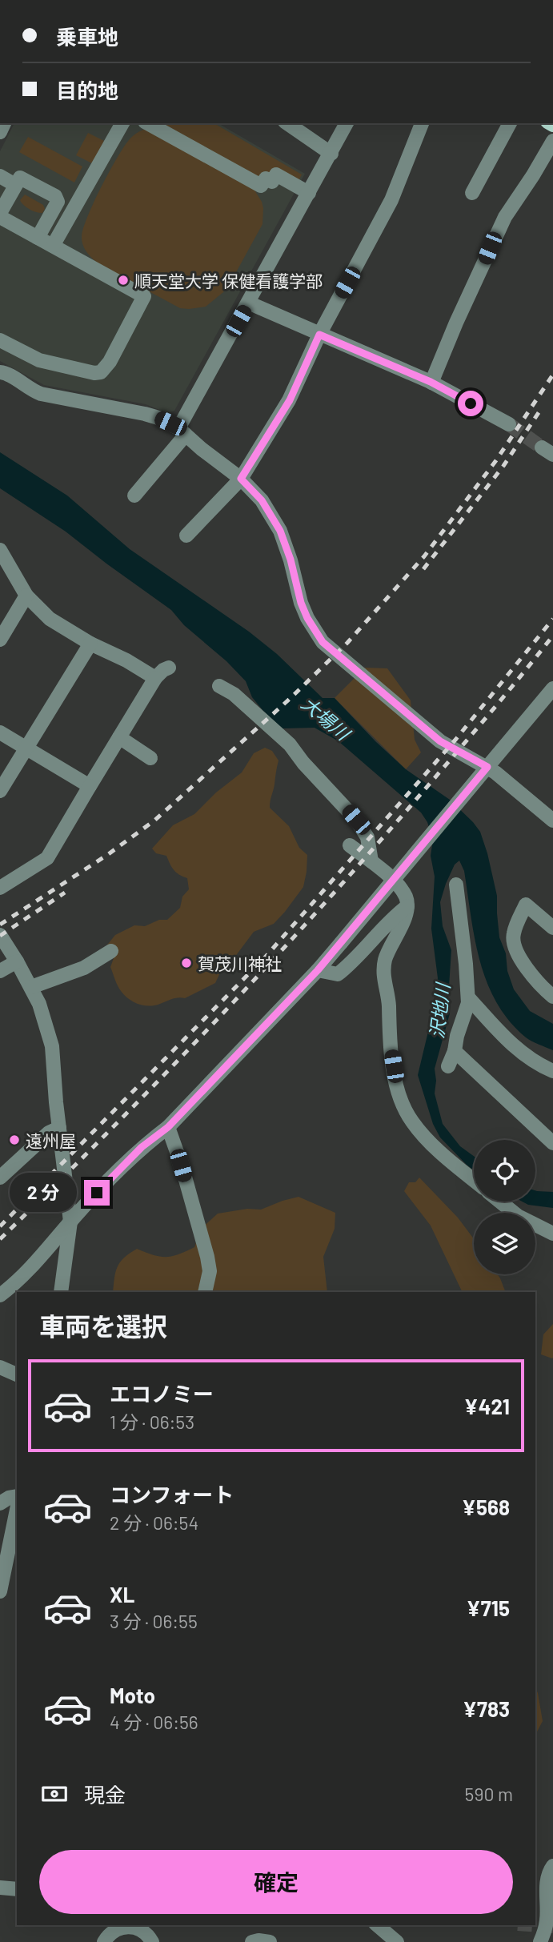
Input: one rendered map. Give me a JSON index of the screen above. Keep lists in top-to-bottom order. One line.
{"water":["大場川","沢地川"],"places":["順天堂大学 保健看護学部","賀茂川神社","遠州屋"],"page":{"banner":["乗車地","目的地"],"bubble":"2 分","heading":"車両を選択","list":[{"name":"エコノミー","note":"1 分 · 06:53","value":"¥421"},{"name":"コンフォート","note":"2 分 · 06:54","value":"¥568"},{"name":"XL","note":"3 分 · 06:55","value":"¥715"},{"name":"Moto","note":"4 分 · 06:56","value":"¥783"}],"pay":["現金","590 m"],"buttons":"確定"}}
